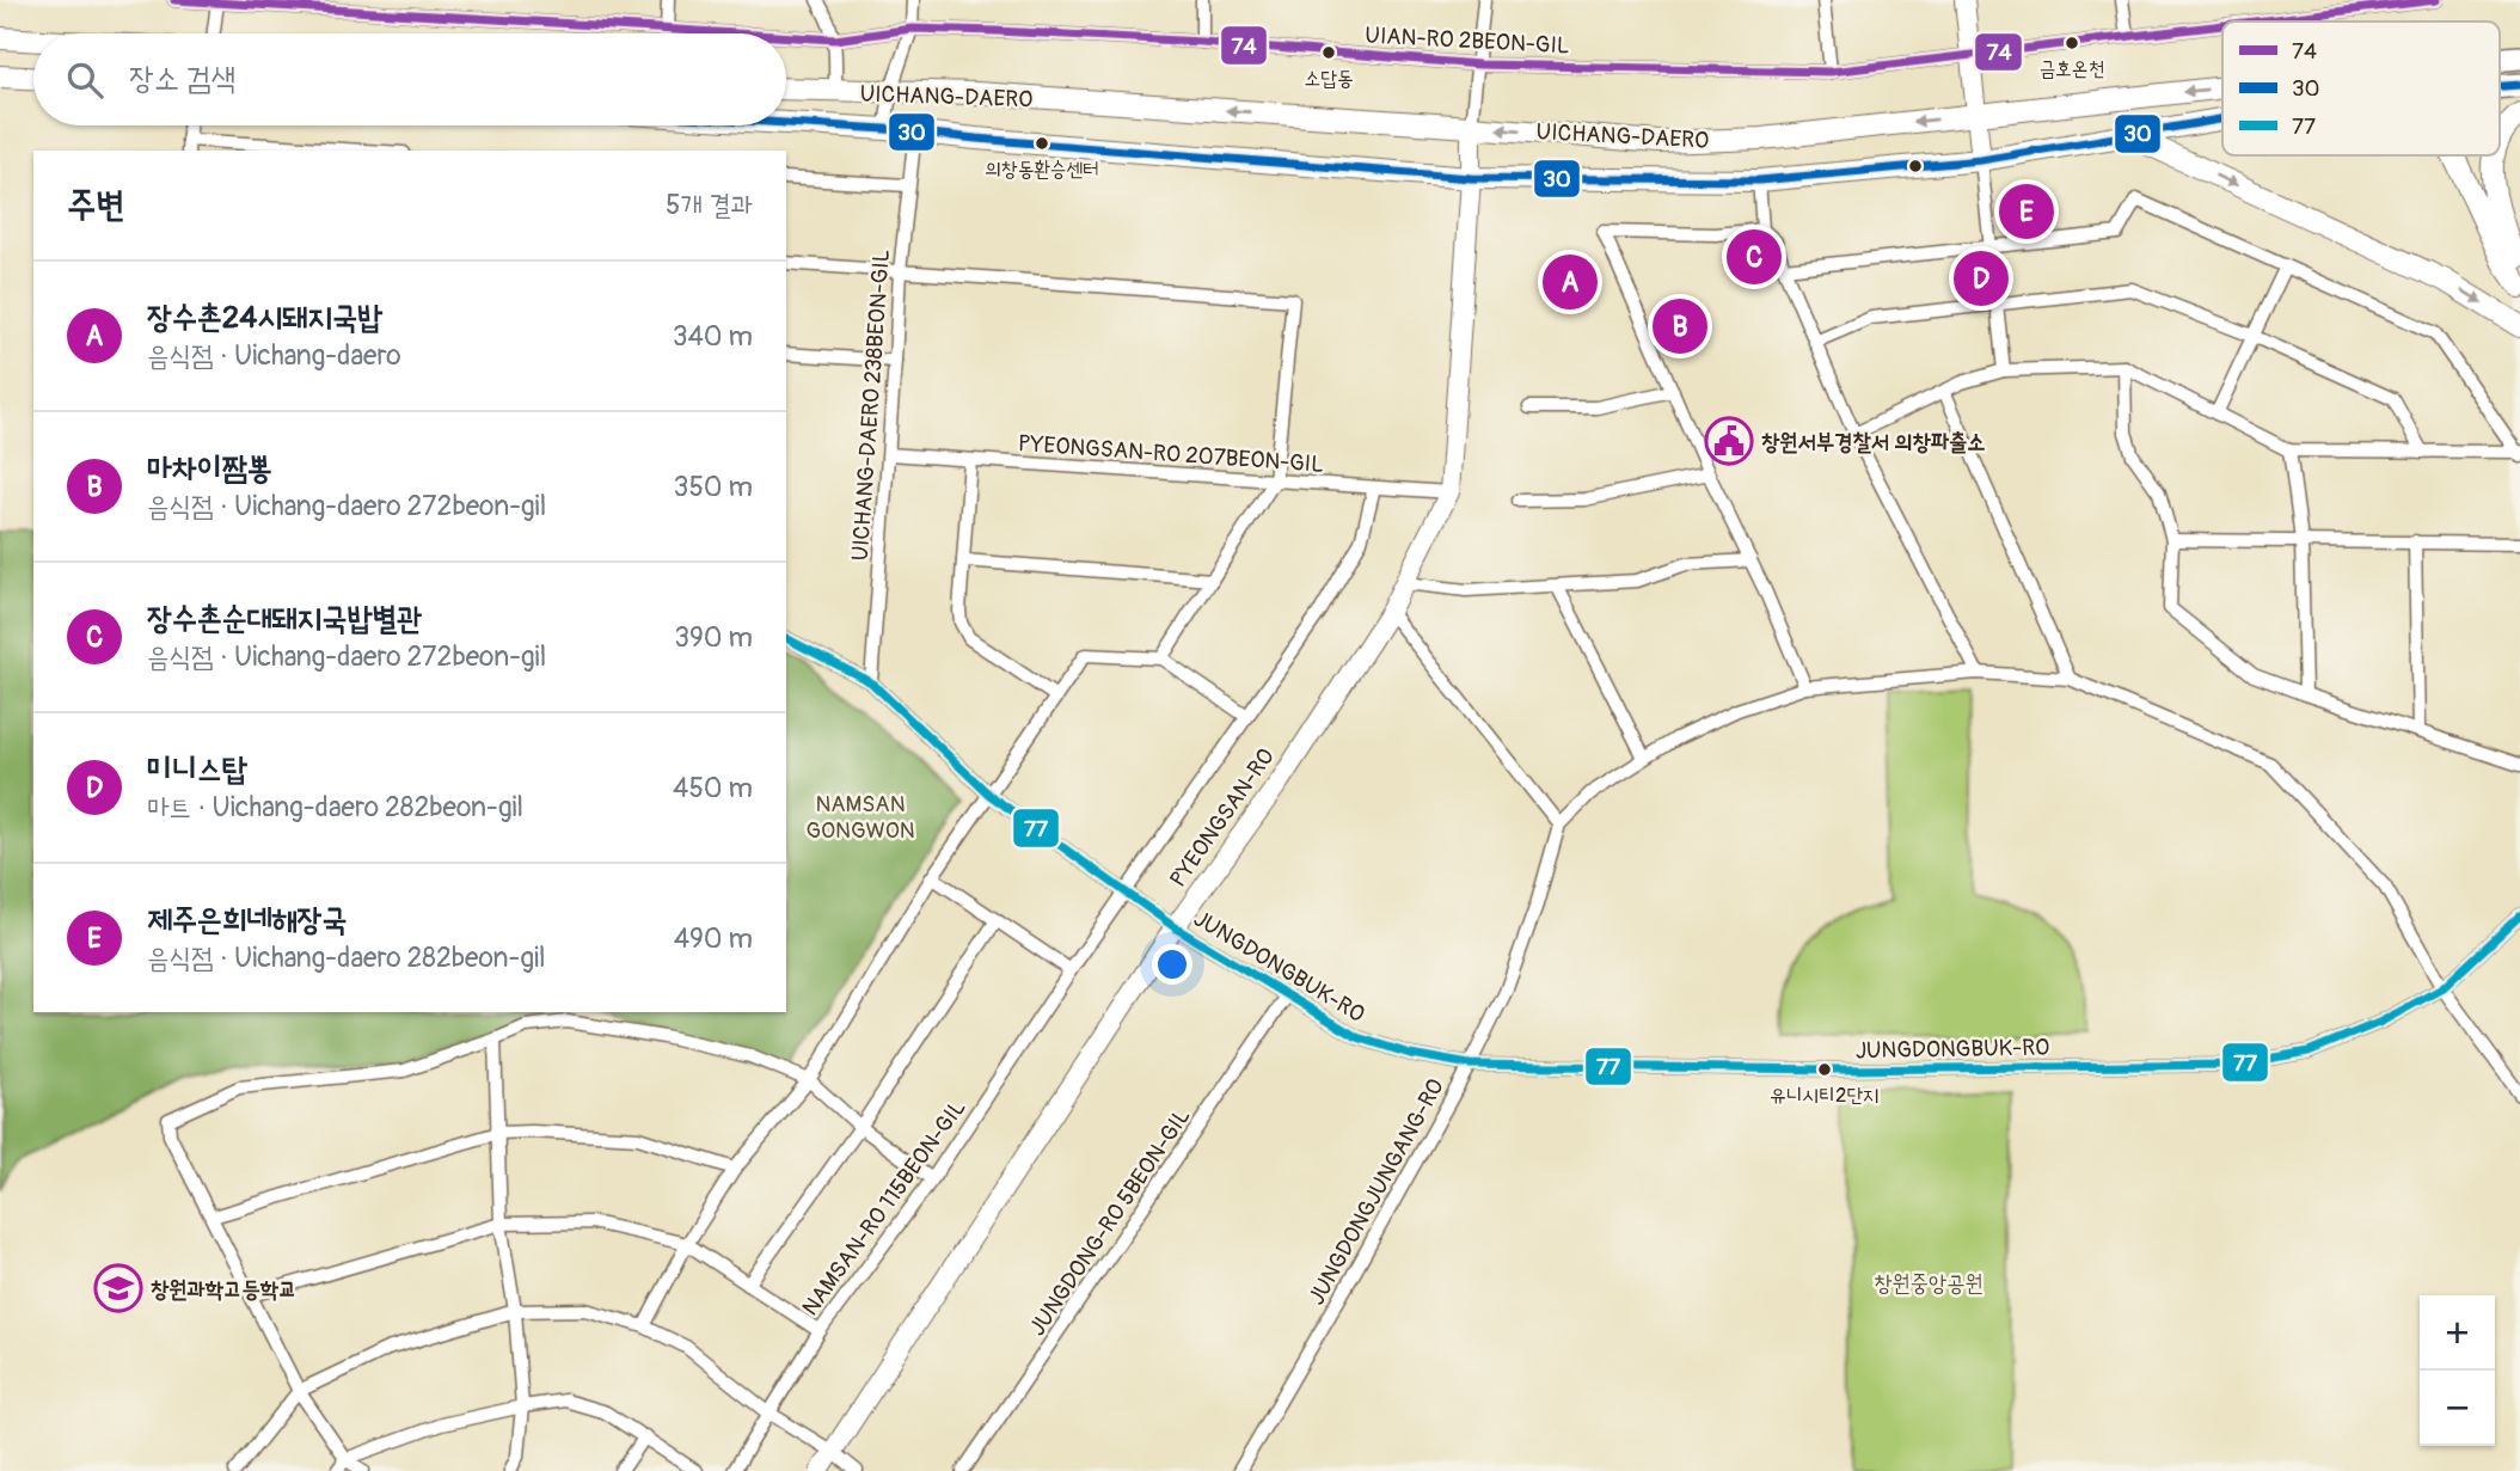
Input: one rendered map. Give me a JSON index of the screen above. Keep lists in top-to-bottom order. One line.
{"streets":{"main road":["UICHANG-DAERO","PYEONGSAN-RO"],"street":["UIAN-RO 2BEON-GIL","UICHANG-DAERO 238BEON-GIL","PYEONGSAN-RO 207BEON-GIL","JUNGDONGBUK-RO","JUNGDONGJUNGANG-RO","NAMSAN-RO 115BEON-GIL","JUNGDONG-RO 5BEON-GIL"]},"crossings":[["UICHANG-DAERO","UICHANG-DAERO 238BEON-GIL"],["UICHANG-DAERO","PYEONGSAN-RO"],["UICHANG-DAERO 238BEON-GIL","PYEONGSAN-RO 207BEON-GIL"],["UICHANG-DAERO 238BEON-GIL","JUNGDONGBUK-RO"],["PYEONGSAN-RO 207BEON-GIL","PYEONGSAN-RO"],["PYEONGSAN-RO 207BEON-GIL","NAMSAN-RO 115BEON-GIL"],["PYEONGSAN-RO","JUNGDONGBUK-RO"],["JUNGDONGBUK-RO","JUNGDONGJUNGANG-RO"],["JUNGDONGBUK-RO","NAMSAN-RO 115BEON-GIL"],["JUNGDONGBUK-RO","JUNGDONG-RO 5BEON-GIL"]],"parks":["NAMSAN GONGWON","창원중앙공원"],"places":{"other":["금호온천","소답동","의창동환승센터","유니시티2단지"],"public building":["창원서부경찰서 의창파출소"],"school or university":["창원과학고등학교"]},"lines":["transit line 74","transit line 30","transit line 77"],"legend":["74","30","77"],"page":{"search":"장소 검색","heading":["주변","5개 결과"],"pins":["E","C","D","A","B"],"list":[{"mark":"A","name":"장수촌24시돼지국밥","note":"음식점 · Uichang-daero","value":"340 m"},{"mark":"B","name":"마차이짬뽕","note":"음식점 · Uichang-daero 272beon-gil","value":"350 m"},{"mark":"C","name":"장수촌순대돼지국밥별관","note":"음식점 · Uichang-daero 272beon-gil","value":"390 m"},{"mark":"D","name":"미니스탑","note":"마트 · Uichang-daero 282beon-gil","value":"450 m"},{"mark":"E","name":"제주은희네해장국","note":"음식점 · Uichang-daero 282beon-gil","value":"490 m"}],"map_buttons":["+","−"]}}
